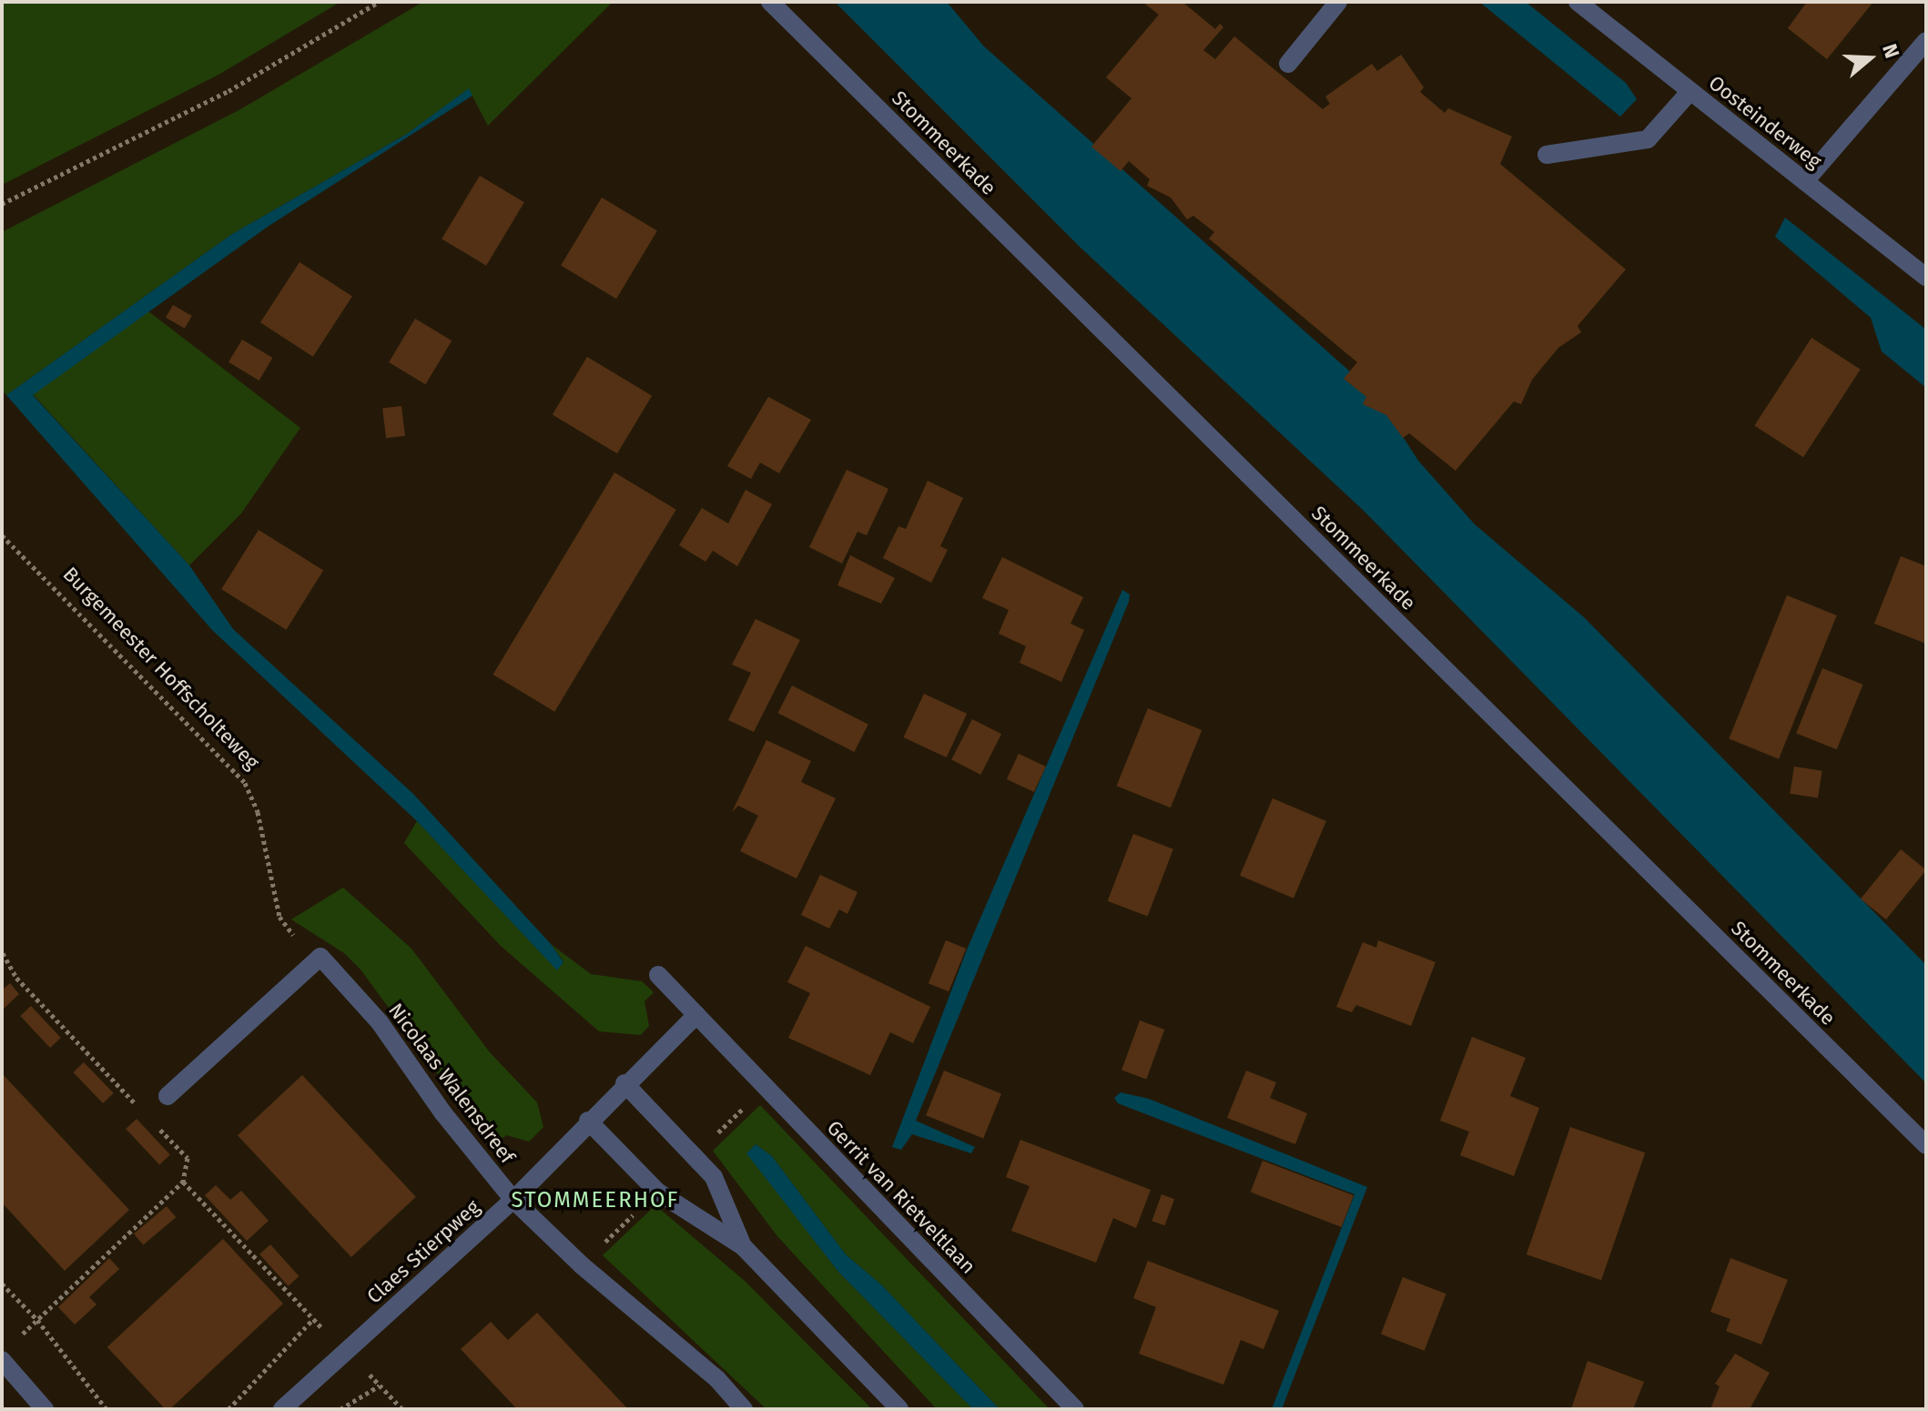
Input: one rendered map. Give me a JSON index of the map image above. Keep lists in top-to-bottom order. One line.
{"streets":{"street":["Oosteinderweg","Stommeerkade","Nicolaas Walensdreef","Gerrit van Rietveltlaan","Claes Stierpweg"],"path":["Burgemeester Hoffscholteweg"]},"crossings":[["Burgemeester Hoffscholteweg","Nicolaas Walensdreef"],["Nicolaas Walensdreef","Claes Stierpweg"]],"districts":["STOMMEERHOF"],"north":"right"}
